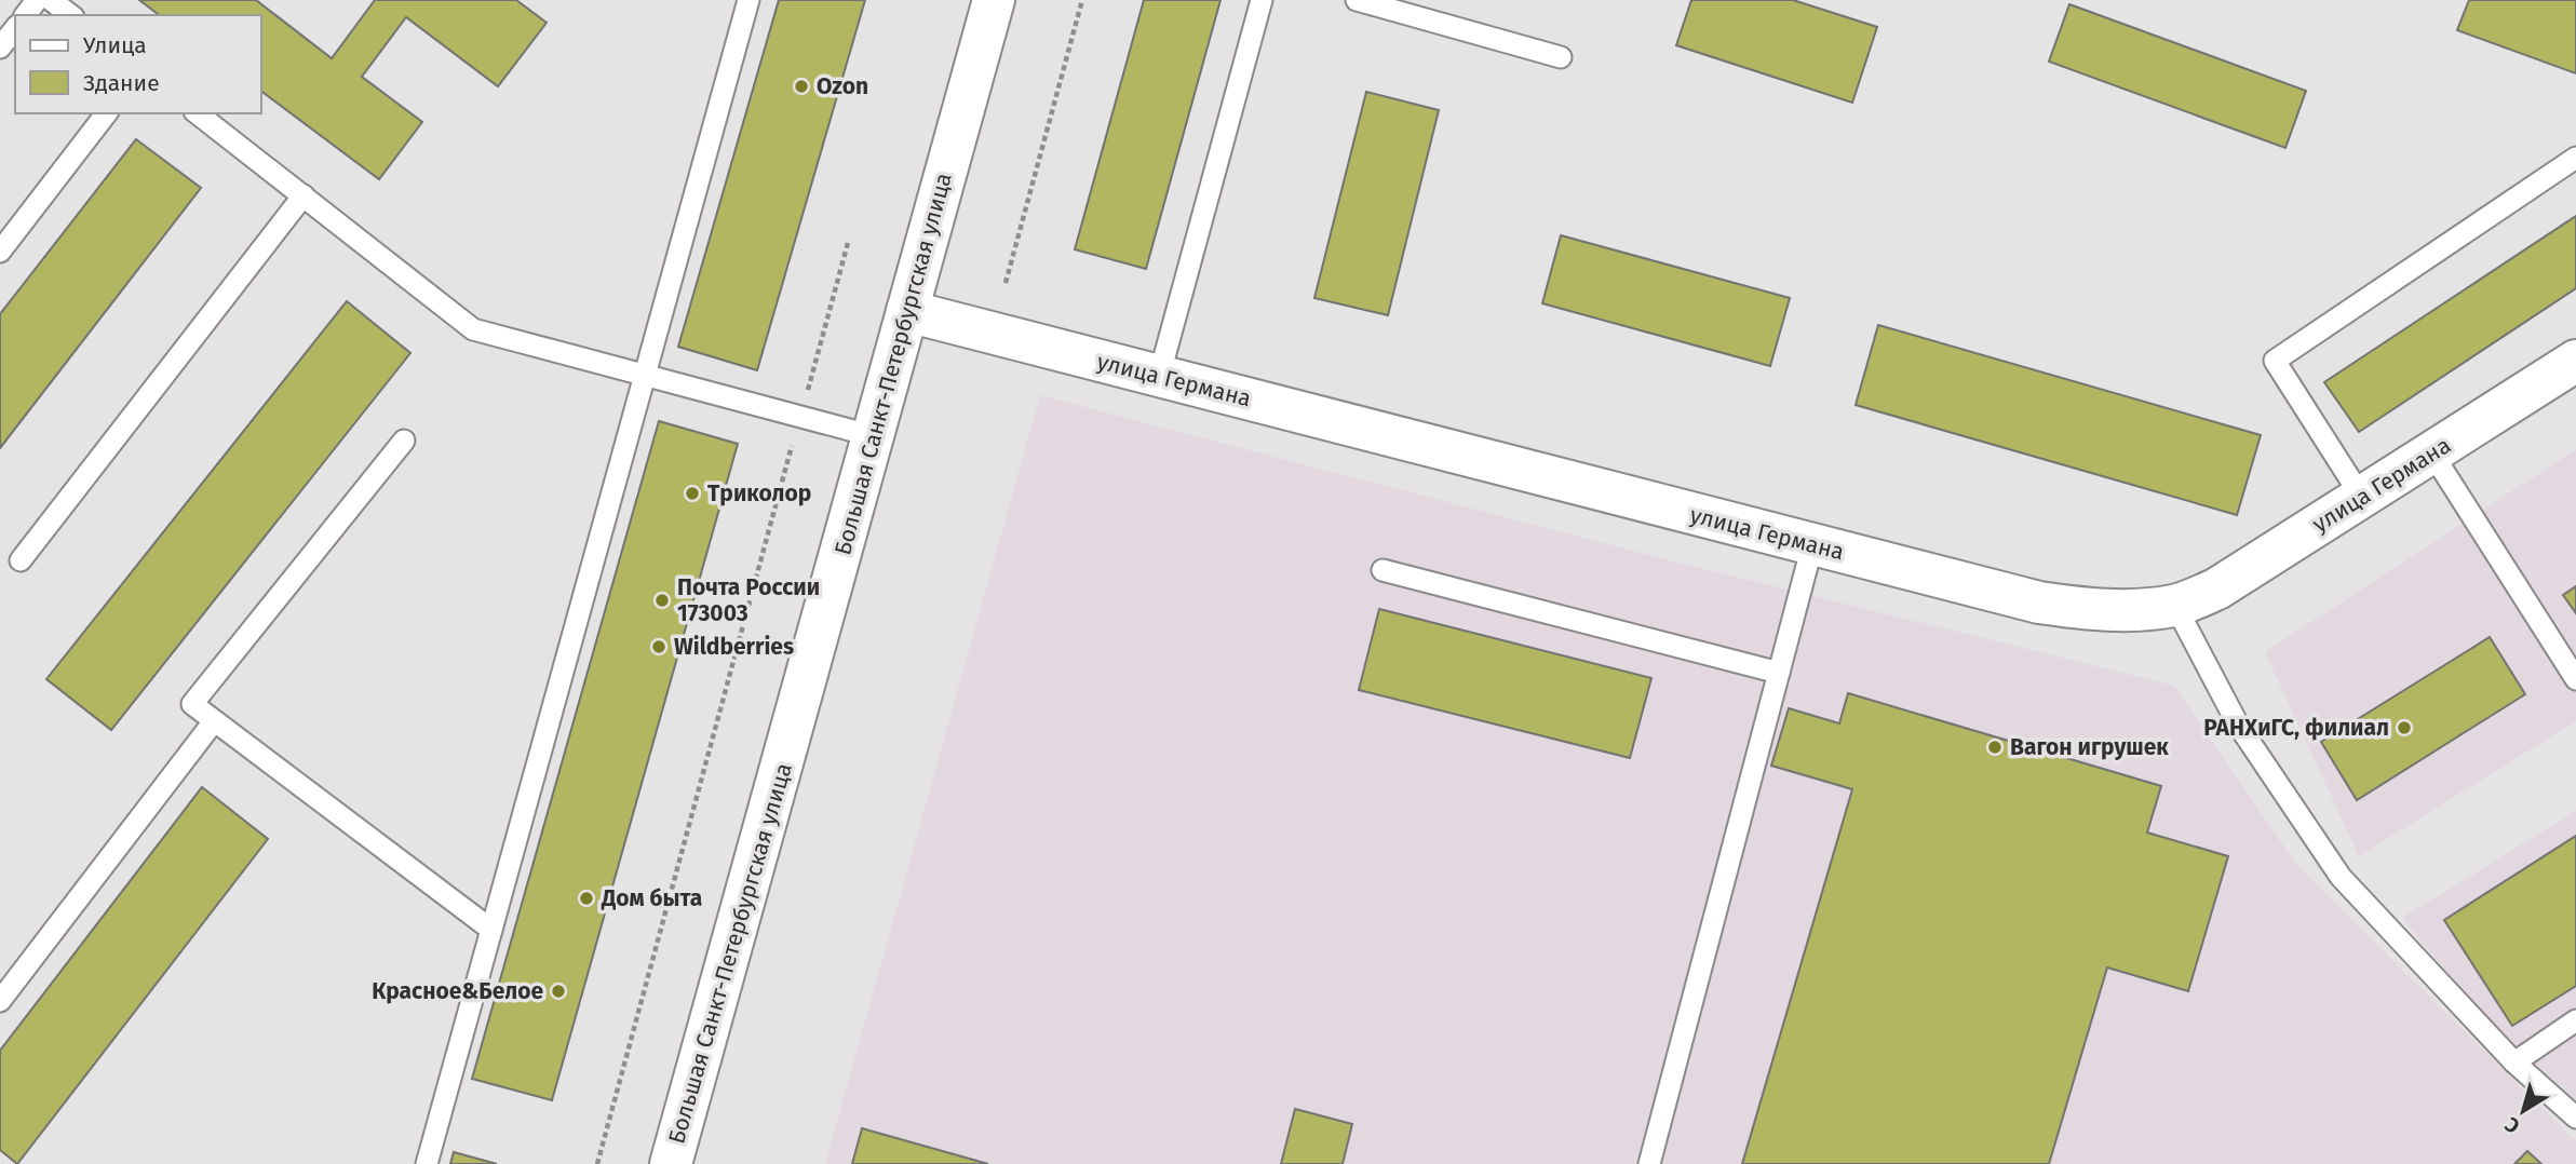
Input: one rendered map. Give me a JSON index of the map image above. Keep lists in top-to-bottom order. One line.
{"streets":{"main road":["Большая Санкт-Петербургская улица","улица Германа"]},"crossings":[["Большая Санкт-Петербургская улица","улица Германа"]],"places":["Ozon","Триколор","Почта России 173003","Wildberries","РАНХиГС, филиал","Вагон игрушек","Дом быта","Красное&Белое"],"legend":["Улица","Здание"],"north":"bottom left"}
